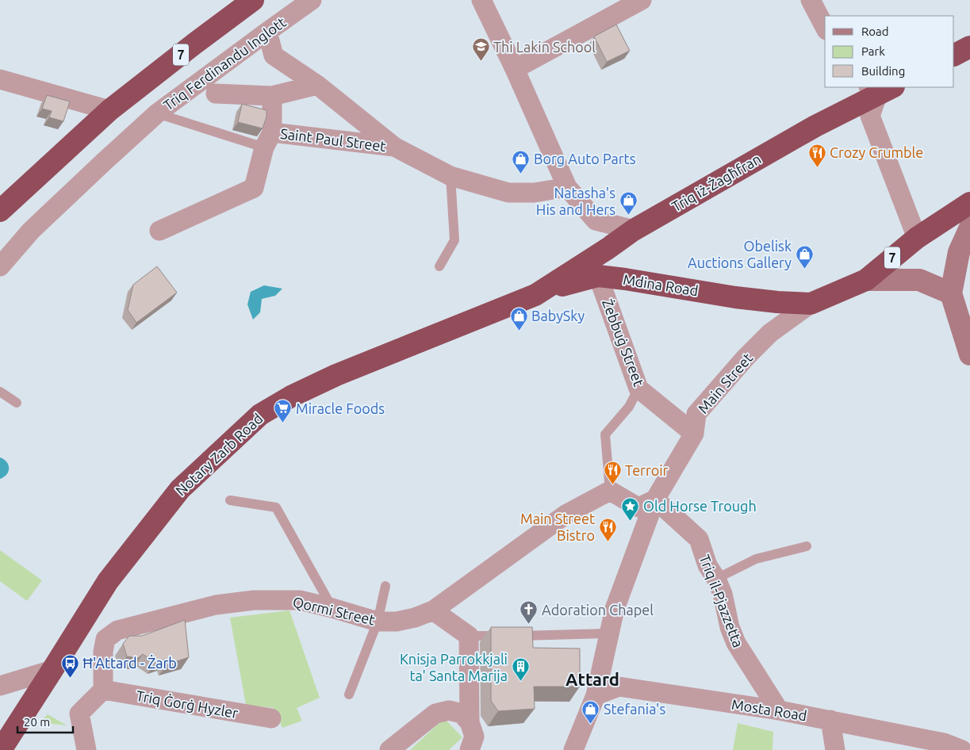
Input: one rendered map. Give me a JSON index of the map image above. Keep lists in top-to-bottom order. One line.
{"streets":{"highway":["7","Triq iż-Żagħfran","Mdina Road","Notary Zarb Road"],"street":["Triq Ferdinandu Inglott","Saint Paul Street","Żebbuġ Street","Main Street","Triq il-Pjazzetta","Qormi Street","Triq Ġorġ Hyzler","Mosta Road"]},"crossings":[["7","Mdina Road"],["7","Main Street"],["Triq Ferdinandu Inglott","Saint Paul Street"],["Triq iż-Żagħfran","Mdina Road"],["Triq iż-Żagħfran","Notary Zarb Road"],["Mdina Road","Żebbuġ Street"],["Mdina Road","Main Street"],["Mdina Road","Notary Zarb Road"],["Żebbuġ Street","Main Street"],["Main Street","Triq il-Pjazzetta"],["Main Street","Mosta Road"],["Triq il-Pjazzetta","Mosta Road"],["Qormi Street","Triq Ġorġ Hyzler"]],"districts":["Attard"],"places":{"school or university":["Thi Lakin School"],"restaurant":["Crozy Crumble","Terroir","Main Street Bistro"],"shop":["Borg Auto Parts","Natasha's His and Hers","Obelisk Auctions Gallery","BabySky","Stefania's"],"supermarket":["Miracle Foods"],"place":["Old Horse Trough"],"church":["Adoration Chapel"],"bus stop":["Ħ'Attard - Żarb"],"building":["Knisja Parrokkjali ta' Santa Marija"]},"legend":["Road","Park","Building"],"scale_bar":"20 m"}
